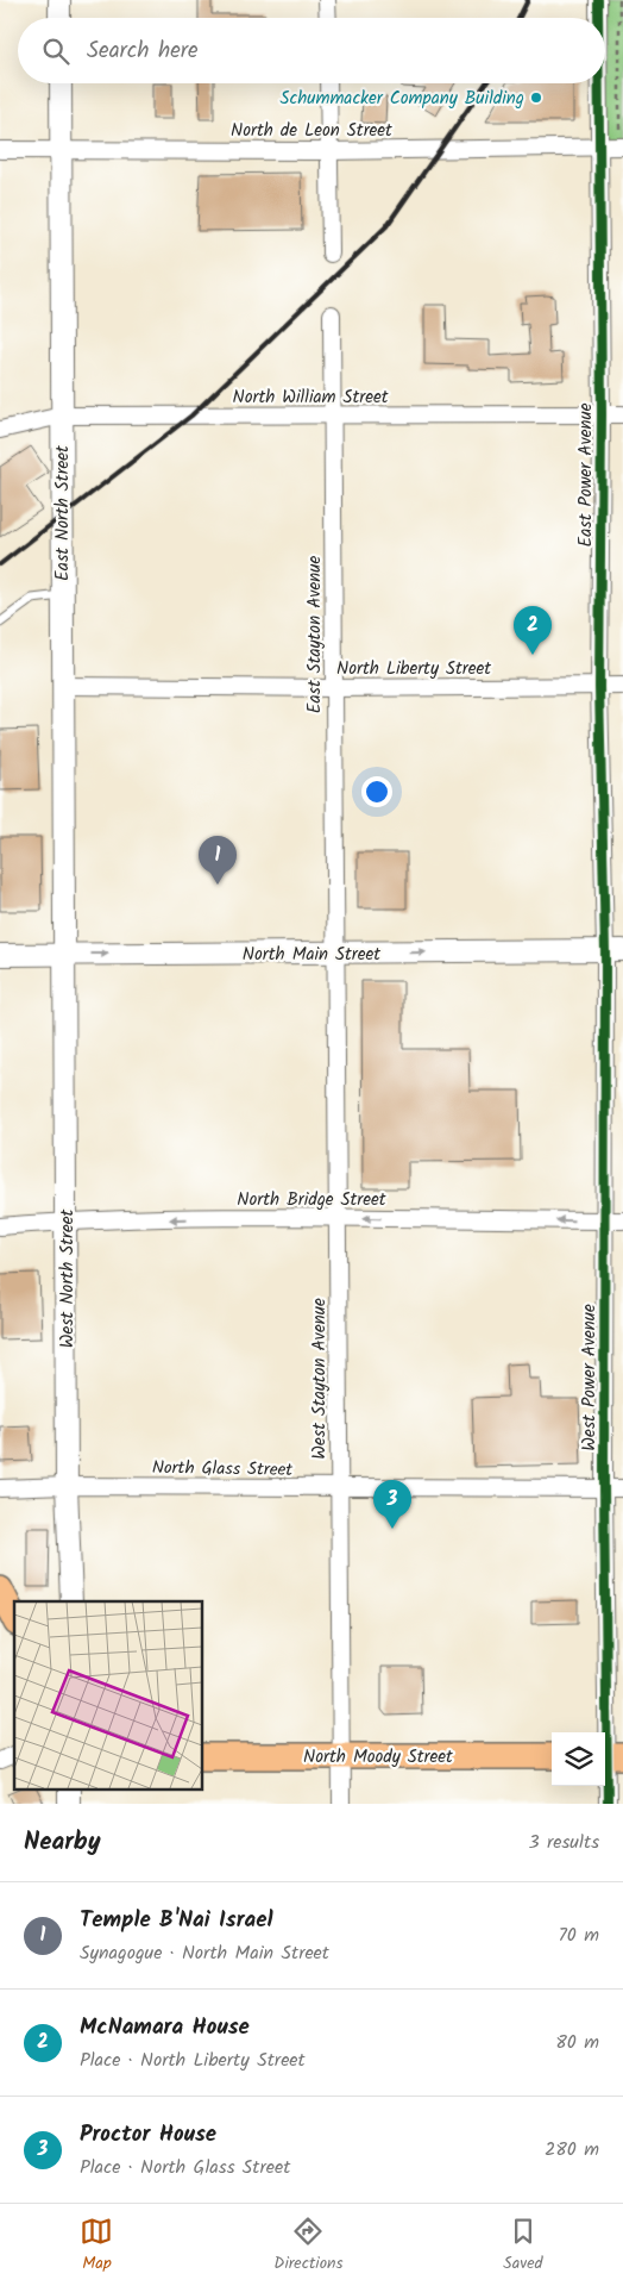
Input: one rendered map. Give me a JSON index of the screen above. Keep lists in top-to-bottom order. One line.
{"streets":{"main road":["North Moody Street"],"street":["North de Leon Street","North William Street","East Power Avenue","East North Street","East Stayton Avenue","North Liberty Street","North Main Street","North Bridge Street","West North Street","West Power Avenue","West Stayton Avenue","North Glass Street"]},"crossings":[["North de Leon Street","East Power Avenue"],["North de Leon Street","East North Street"],["North William Street","East Power Avenue"],["North William Street","East North Street"],["North William Street","East Stayton Avenue"],["East Power Avenue","North Liberty Street"],["East Power Avenue","North Main Street"],["East Power Avenue","West Power Avenue"],["East North Street","North Liberty Street"],["East North Street","North Main Street"],["East North Street","West North Street"],["East Stayton Avenue","North Liberty Street"],["East Stayton Avenue","North Main Street"],["East Stayton Avenue","West Stayton Avenue"],["North Main Street","West North Street"],["North Main Street","West Power Avenue"],["North Main Street","West Stayton Avenue"],["North Bridge Street","West North Street"],["North Bridge Street","West Power Avenue"],["North Bridge Street","West Stayton Avenue"],["West North Street","North Glass Street"],["West Power Avenue","North Glass Street"],["West Stayton Avenue","North Glass Street"],["West Stayton Avenue","North Moody Street"]],"one_way":["North Main Street","North Bridge Street"],"places":["Schummacker Company Building"],"page":{"search":"Search here","pins":["2","1","3"],"heading":["Nearby","3 results"],"list":[{"mark":"1","name":"Temple B'Nai Israel","note":"Synagogue · North Main Street","value":"70 m"},{"mark":"2","name":"McNamara House","note":"Place · North Liberty Street","value":"80 m"},{"mark":"3","name":"Proctor House","note":"Place · North Glass Street","value":"280 m"}],"nav":["Map","Directions","Saved"]}}
